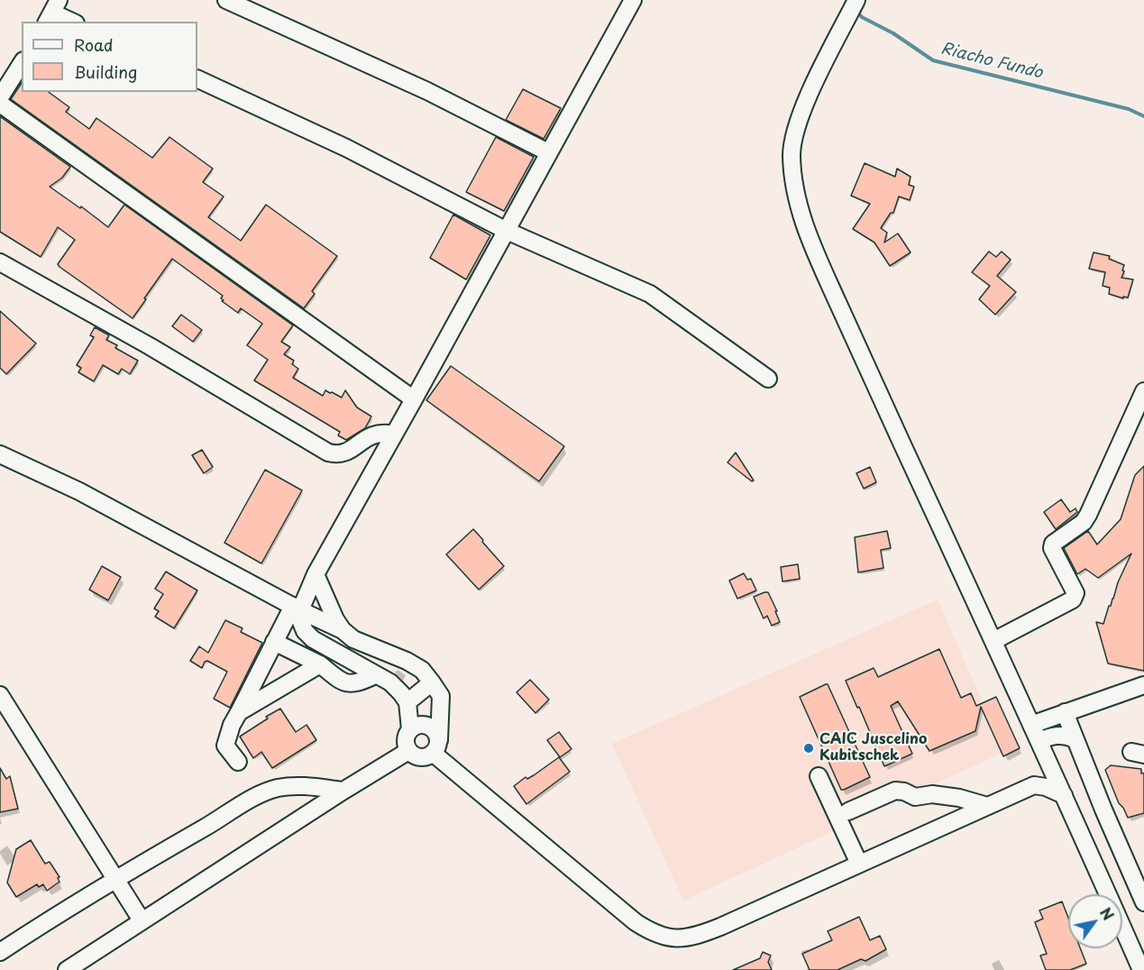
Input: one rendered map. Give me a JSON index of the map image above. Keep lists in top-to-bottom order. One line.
{"water":["Riacho Fundo"],"places":["CAIC Juscelino Kubitschek"],"legend":["Road","Building"],"north":"top right"}
